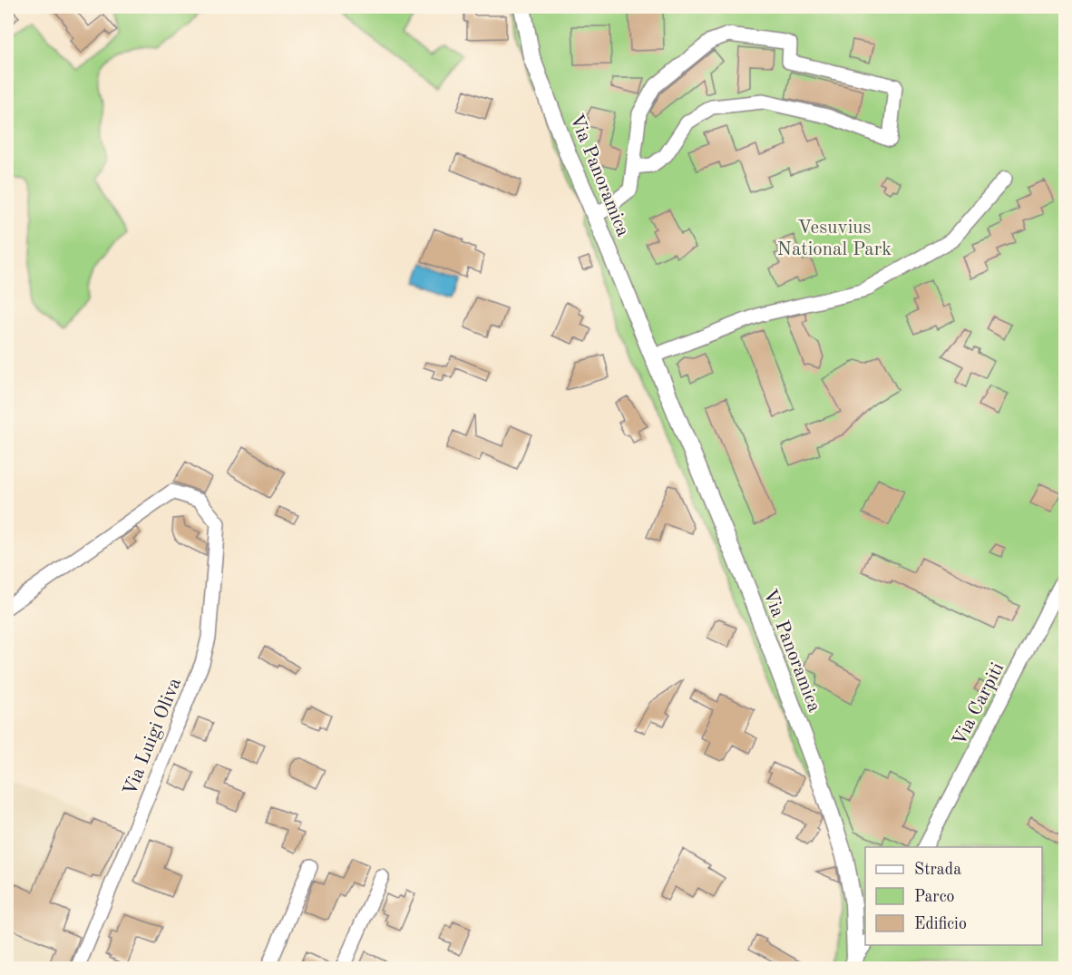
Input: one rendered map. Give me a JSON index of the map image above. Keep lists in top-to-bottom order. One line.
{"streets":{"street":["Via Panoramica","Via Carpiti","Via Luigi Oliva"]},"parks":["Vesuvius National Park"],"legend":["Strada","Parco","Edificio"]}
